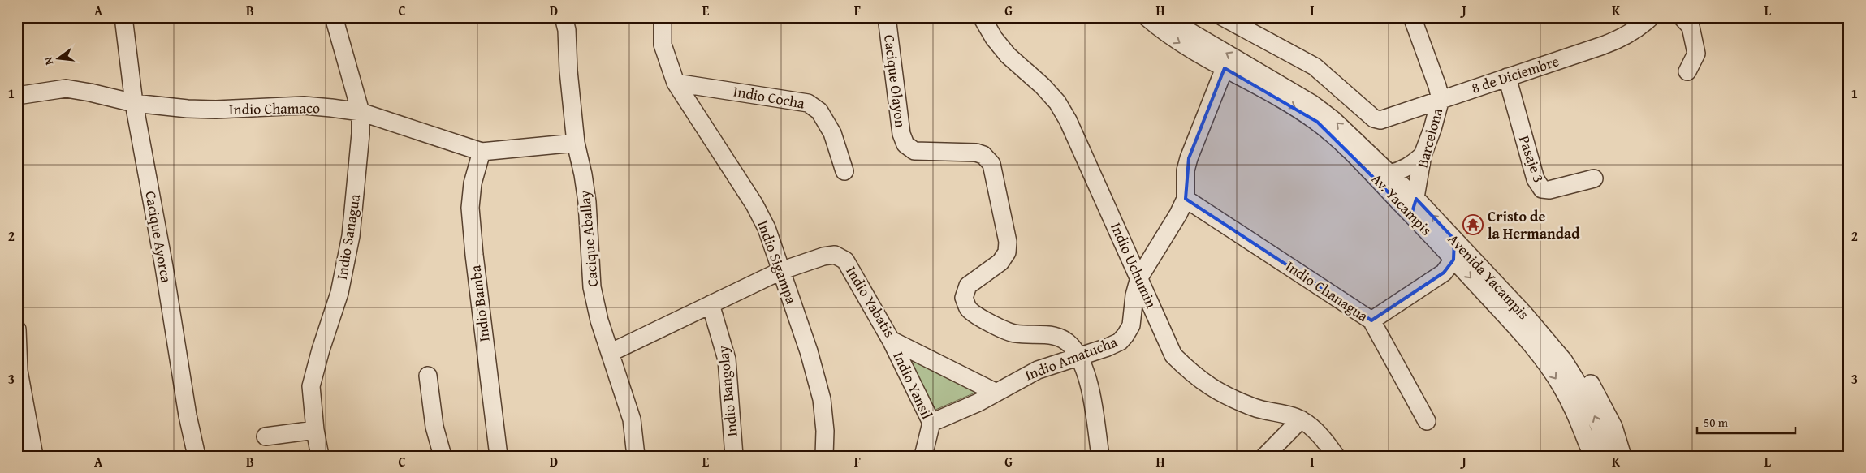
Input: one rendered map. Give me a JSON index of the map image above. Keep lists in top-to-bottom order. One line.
{"streets":{"street":["8 de Diciembre","Cacique Olayon","Indio Cocha","Indio Chamaco","Barcelona","Pasaje 3","Av. Yacampis","Cacique Ayorca","Indio Sanagua","Cacique Aballay","Indio Sigampa","Indio Uchumin","Avenida Yacampis","Indio Chanagua","Indio Yabatis","Indio Bamba","Indio Amatucha","Indio Yansil","Indio Bangolay"]},"crossings":[["8 de Diciembre","Barcelona"],["8 de Diciembre","Pasaje 3"],["Cacique Olayon","Indio Amatucha"],["Indio Cocha","Indio Sigampa"],["Indio Chamaco","Cacique Ayorca"],["Indio Chamaco","Indio Sanagua"],["Indio Chamaco","Cacique Aballay"],["Indio Chamaco","Indio Bamba"],["Barcelona","Av. Yacampis"],["Barcelona","Avenida Yacampis"],["Av. Yacampis","Avenida Yacampis"],["Cacique Aballay","Indio Yabatis"],["Indio Sigampa","Indio Yabatis"],["Indio Uchumin","Indio Amatucha"],["Indio Chanagua","Indio Amatucha"],["Indio Yabatis","Indio Amatucha"],["Indio Yabatis","Indio Yansil"],["Indio Yabatis","Indio Bangolay"],["Indio Amatucha","Indio Yansil"]],"one_way":["Av. Yacampis"],"places":{"temple":["Cristo de la Hermandad"]},"scale_bar":"50 m","north":"left","grid":{"columns":["A","B","C","D","E","F","G","H","I","J","K","L"],"rows":["1","2","3"]}}
